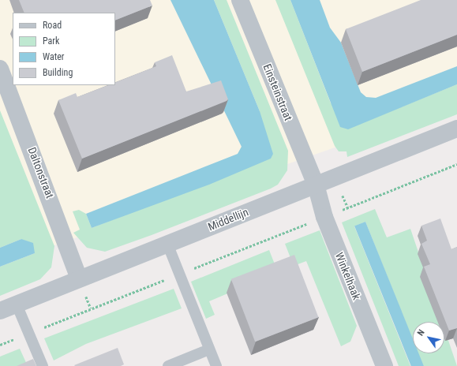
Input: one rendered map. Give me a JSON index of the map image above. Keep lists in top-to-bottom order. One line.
{"streets":{"street":["Einsteinstraat","Daltonstraat","Middellijn","Winkelhaak"]},"crossings":[["Einsteinstraat","Middellijn"],["Einsteinstraat","Winkelhaak"],["Daltonstraat","Middellijn"],["Middellijn","Winkelhaak"]],"legend":["Road","Park","Water","Building"],"north":"top left"}
